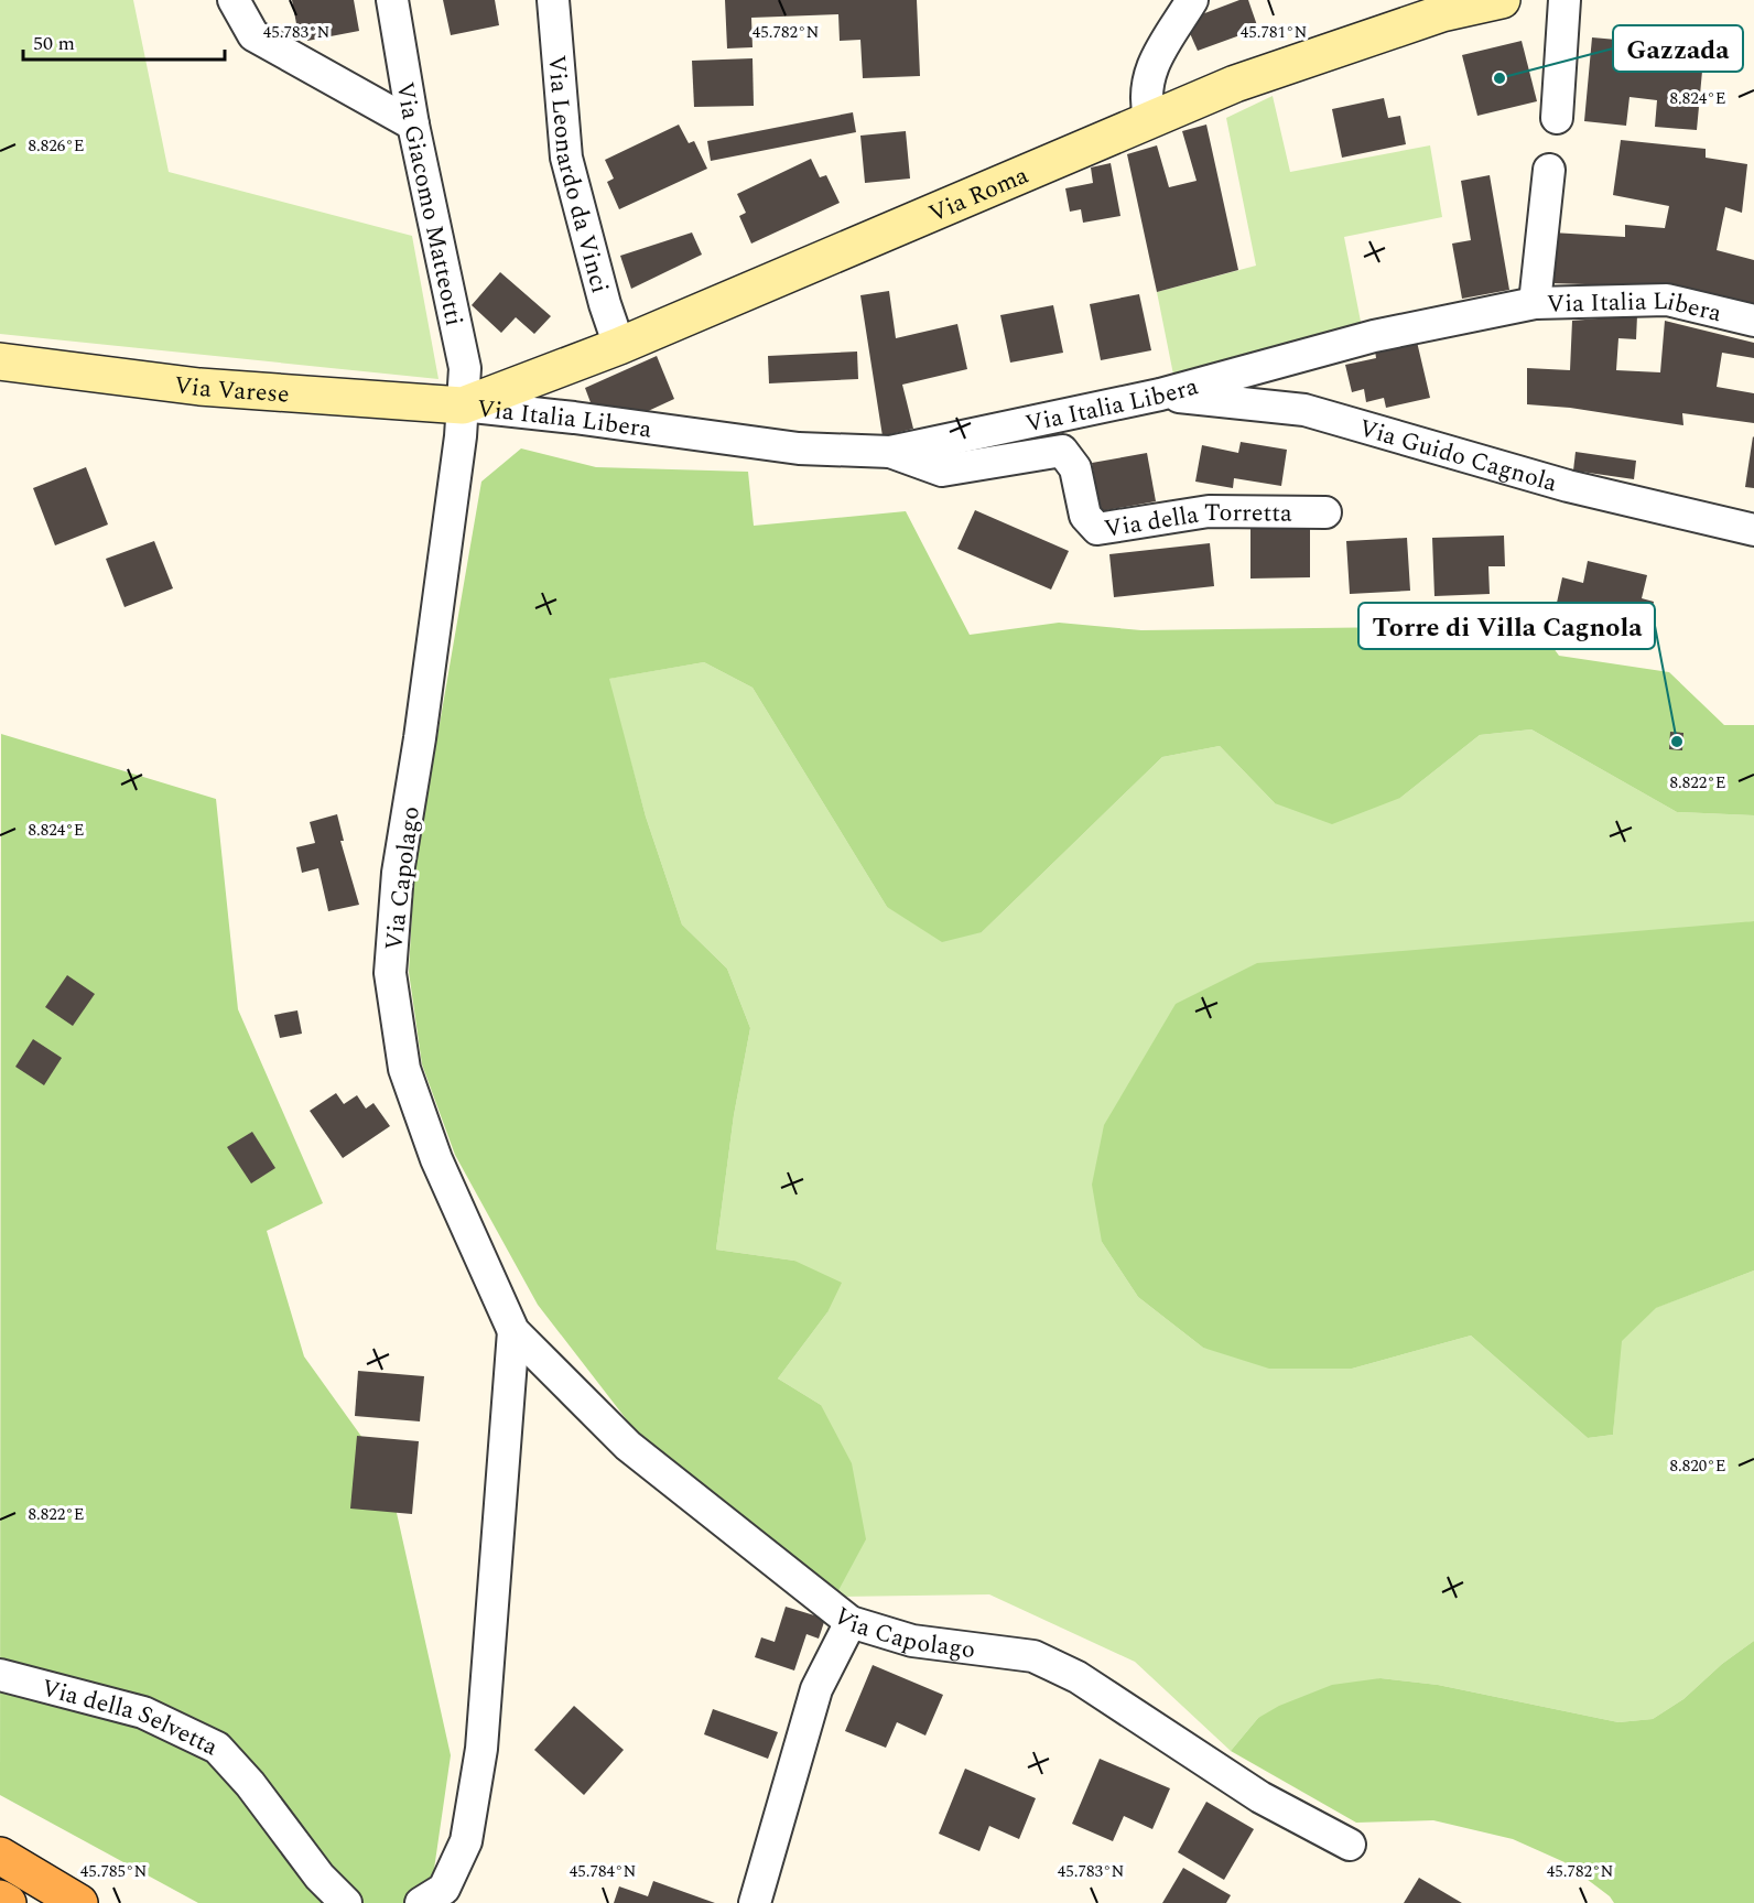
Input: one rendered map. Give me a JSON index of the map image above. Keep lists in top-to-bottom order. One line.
{"streets":{"main road":["Via Roma","Via Varese"],"street":["Via Leonardo da Vinci","Via Giacomo Matteotti","Via Italia Libera","Via Guido Cagnola","Via della Torretta","Via Capolago","Via della Selvetta"]},"crossings":[["Via Leonardo da Vinci","Via Roma"],["Via Roma","Via Giacomo Matteotti"],["Via Roma","Via Italia Libera"],["Via Roma","Via Varese"],["Via Roma","Via Capolago"],["Via Giacomo Matteotti","Via Italia Libera"],["Via Giacomo Matteotti","Via Varese"],["Via Giacomo Matteotti","Via Capolago"],["Via Italia Libera","Via Varese"],["Via Italia Libera","Via Guido Cagnola"],["Via Italia Libera","Via della Torretta"],["Via Italia Libera","Via Capolago"],["Via Varese","Via Capolago"]],"places":["Gazzada","Torre di Villa Cagnola"],"scale_bar":"50 m","coordinates":["45.783°N","45.782°N","45.781°N","8.824°E","8.826°E","8.822°E","8.820°E","45.785°N","45.784°N"]}
